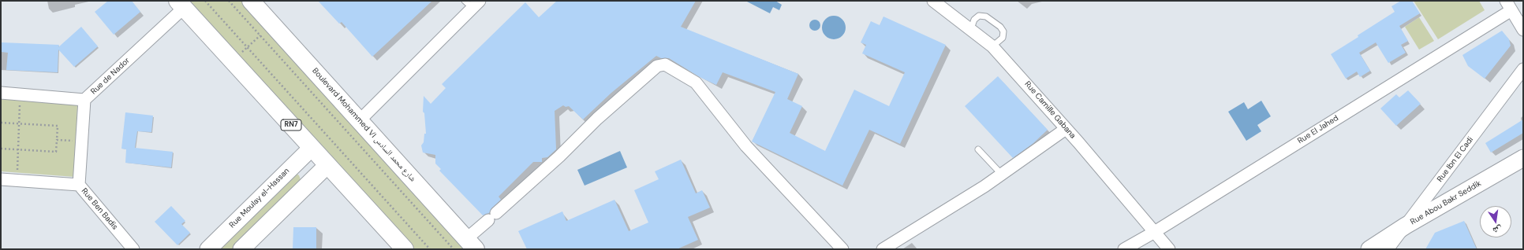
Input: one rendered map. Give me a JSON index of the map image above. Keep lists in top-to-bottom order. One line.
{"streets":{"main road":["RN7","Boulevard Mohammed VI شارع محمد السادس"],"street":["Rue de Nador","Rue Camille Gabana","Rue El Jahed","Rue Ibn El Cadi","Rue Moulay el-Hassan","Rue Abou Bakr Seddik","Rue Ben Badis"]},"crossings":[["Rue de Nador","RN7"],["Rue Camille Gabana","Rue El Jahed"],["RN7","Rue Moulay el-Hassan"],["Rue Ibn El Cadi","Rue Abou Bakr Seddik"]],"north":"bottom"}
